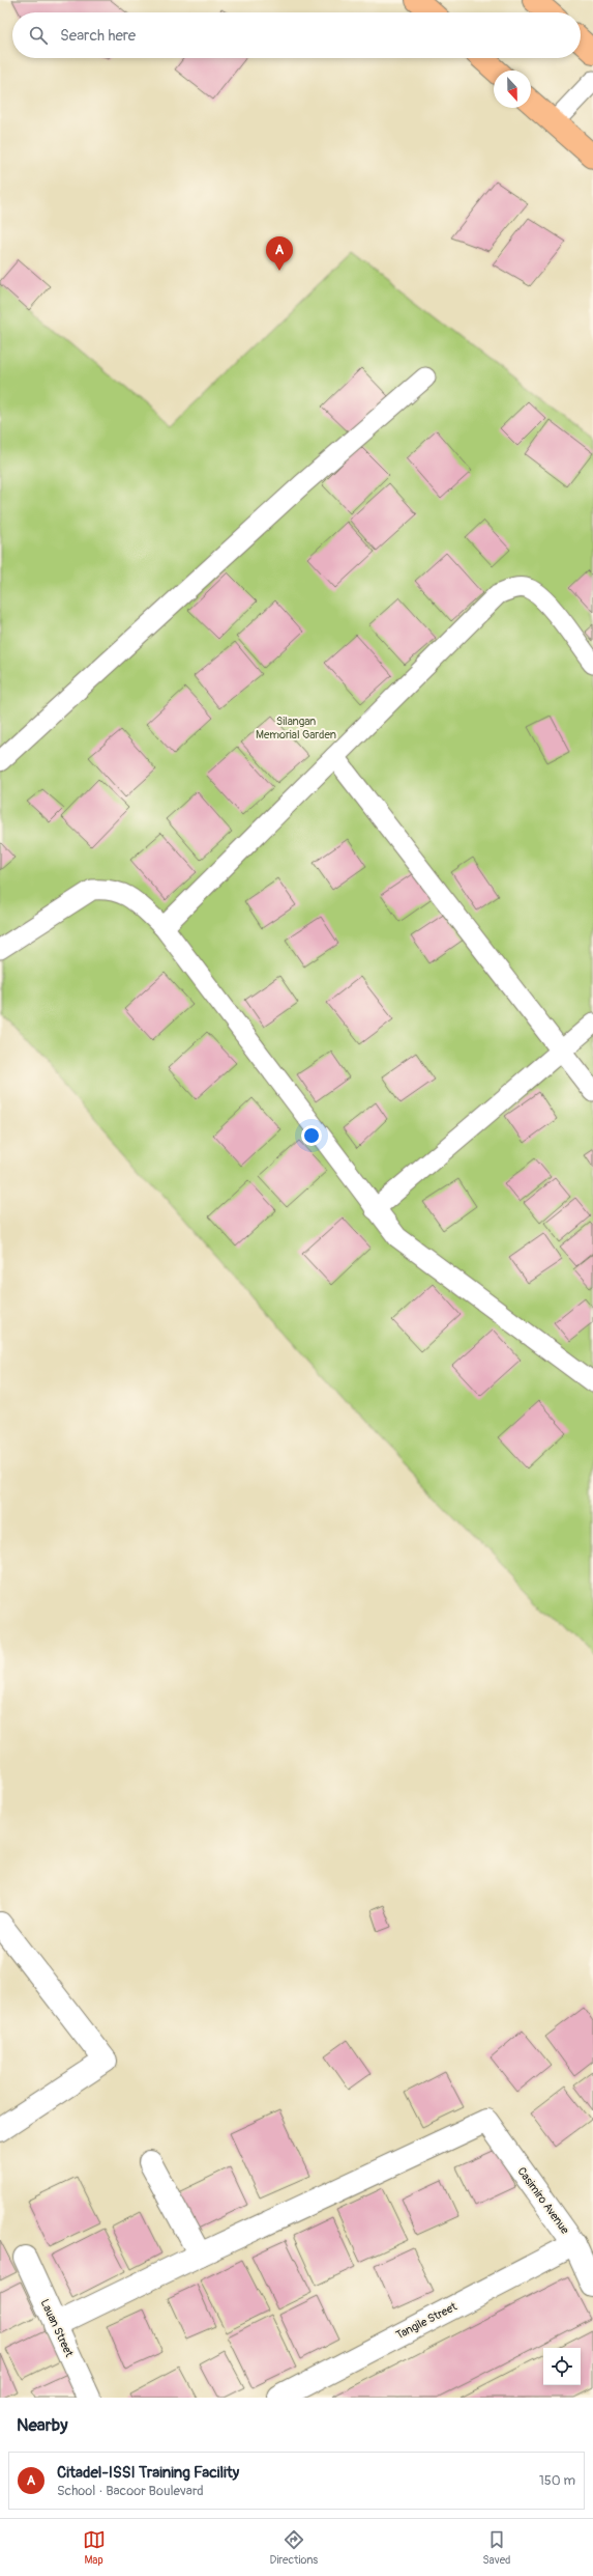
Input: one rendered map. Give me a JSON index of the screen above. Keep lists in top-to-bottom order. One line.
{"streets":{"street":["Casimiro Avenue","Tangile Street","Lauan Street"]},"crossings":[["Casimiro Avenue","Tangile Street"]],"parks":["Silangan Memorial Garden"],"north":"bottom","page":{"search":"Search here","pins":"A","heading":"Nearby","list":[{"mark":"A","name":"Citadel-ISSI Training Facility","note":"School · Bacoor Boulevard","value":"150 m"}],"nav":["Map","Directions","Saved"]}}
